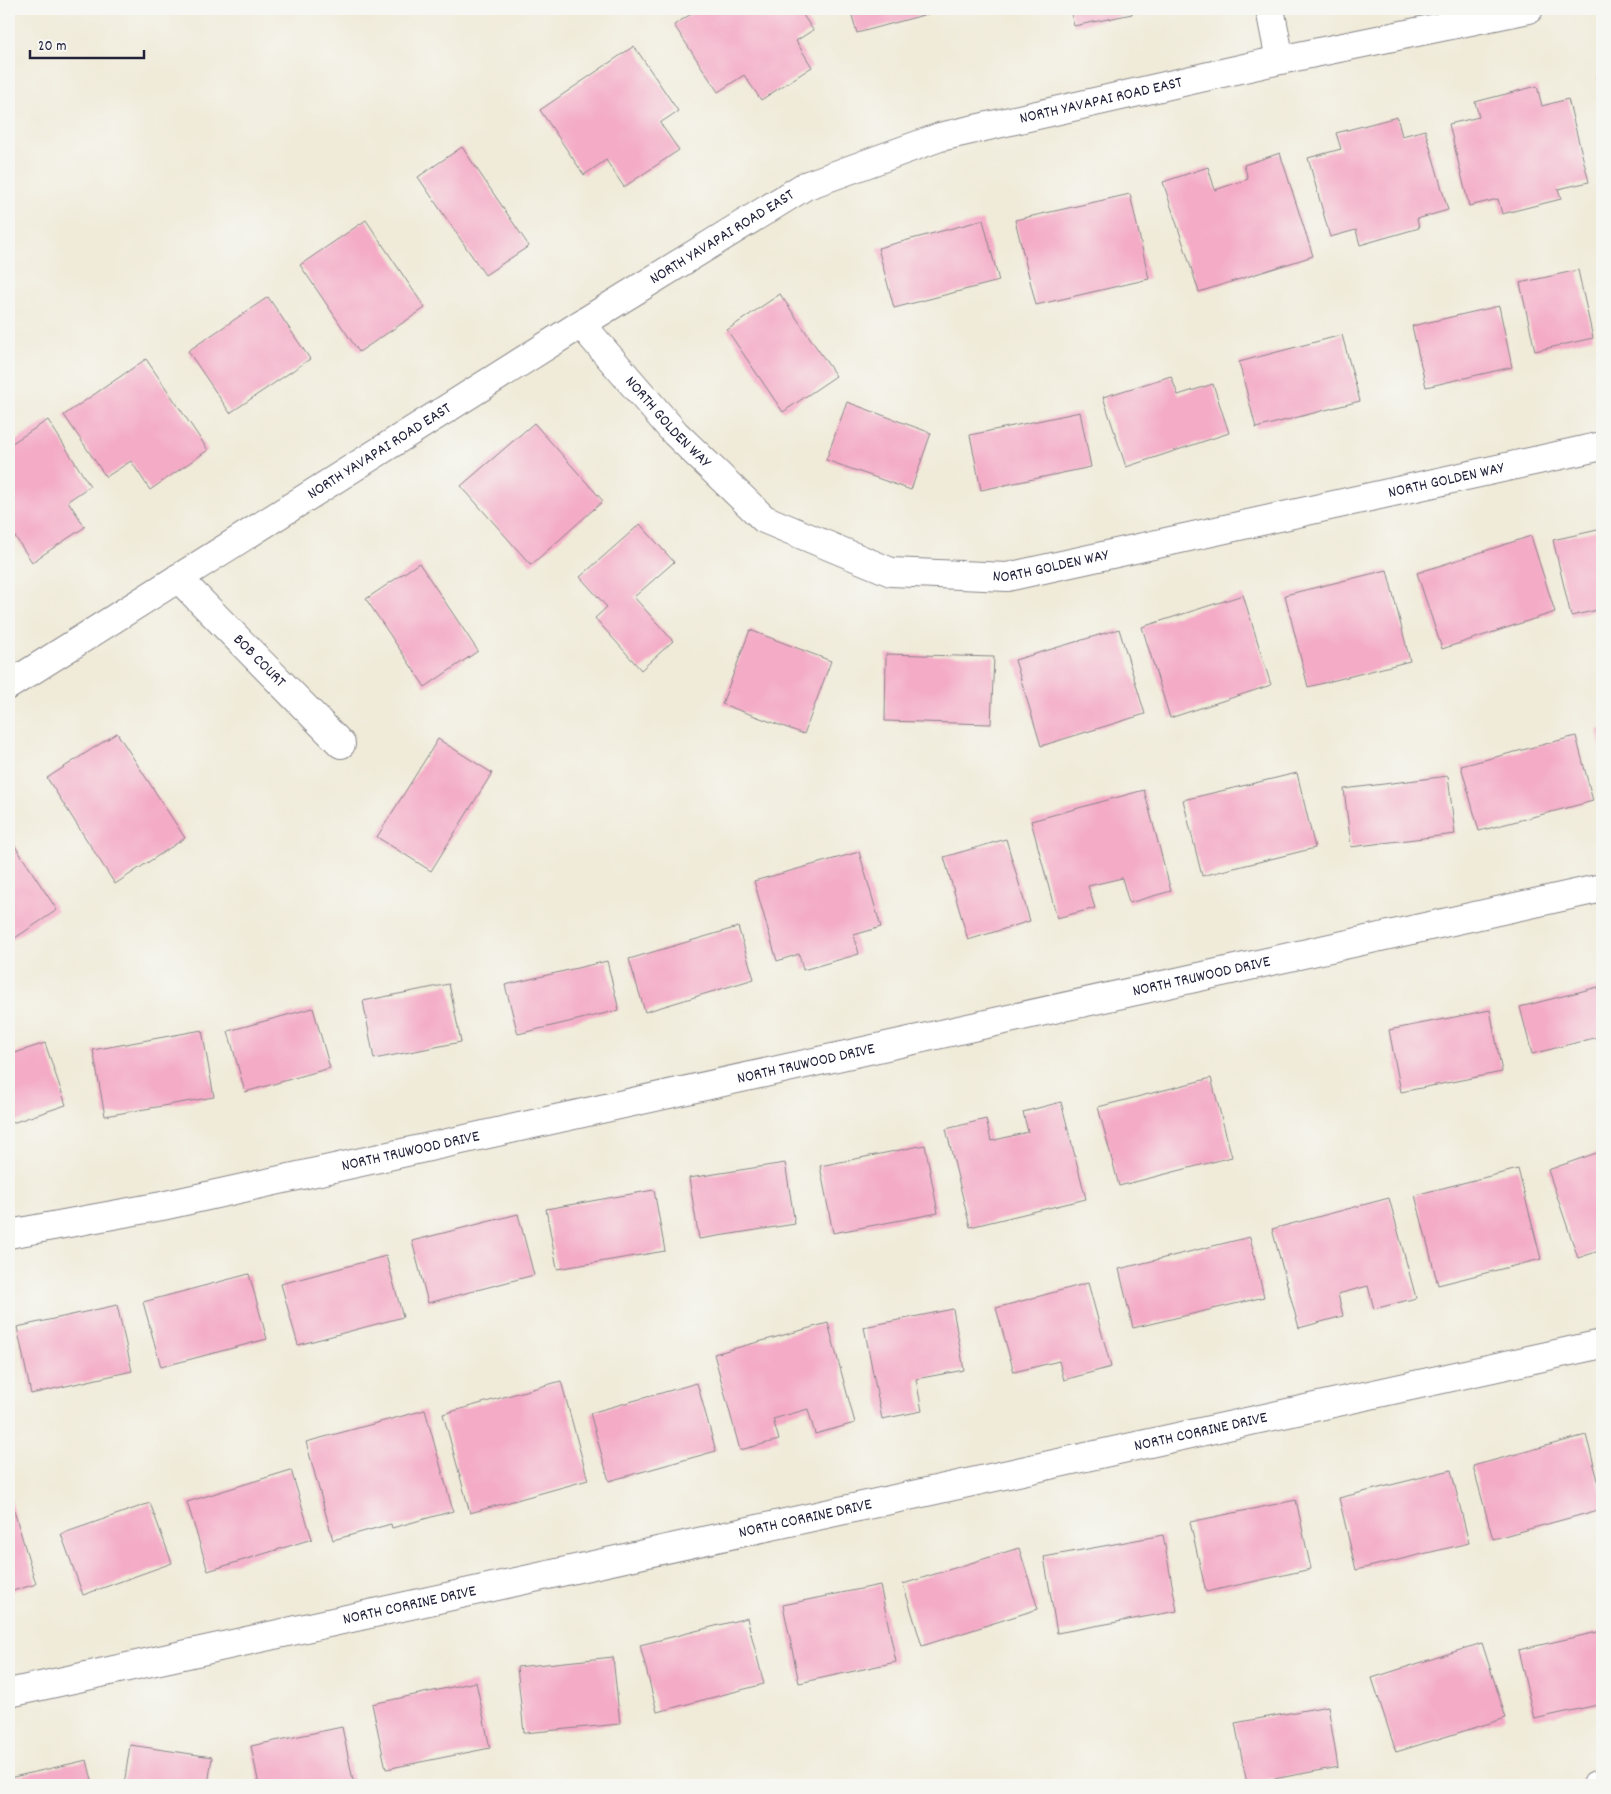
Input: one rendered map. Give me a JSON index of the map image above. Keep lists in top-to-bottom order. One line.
{"streets":{"street":["NORTH YAVAPAI ROAD EAST","NORTH GOLDEN WAY","BOB COURT","NORTH TRUWOOD DRIVE","NORTH CORRINE DRIVE"]},"crossings":[["NORTH YAVAPAI ROAD EAST","NORTH GOLDEN WAY"],["NORTH YAVAPAI ROAD EAST","BOB COURT"]],"scale_bar":"20 m"}
